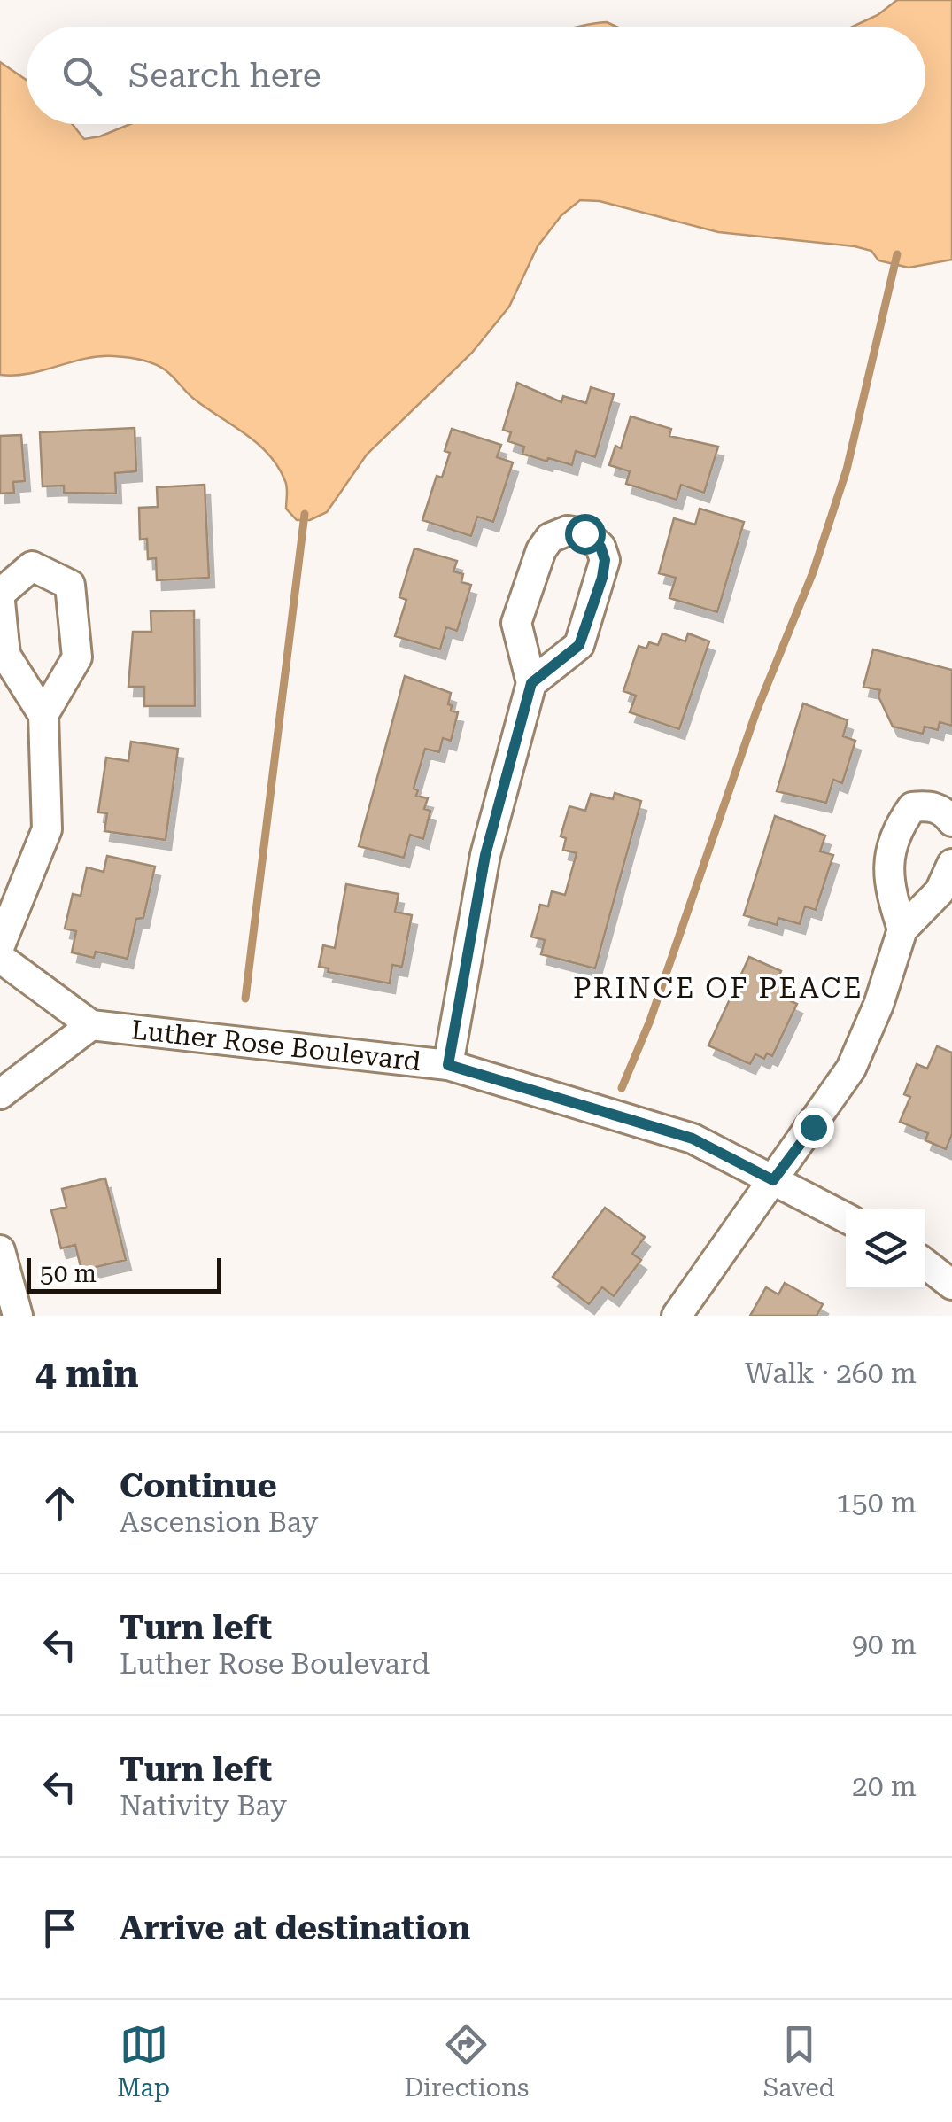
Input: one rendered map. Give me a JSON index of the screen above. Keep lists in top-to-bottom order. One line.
{"streets":{"street":["Luther Rose Boulevard"]},"districts":["PRINCE OF PEACE"],"scale_bar":"50 m","page":{"search":"Search here","scale":"50 m","heading":["4 min","Walk · 260 m"],"list":[["Continue","Ascension Bay","150 m"],["Turn left","Luther Rose Boulevard","90 m"],["Turn left","Nativity Bay","20 m"],"Arrive at destination"],"nav":["Map","Directions","Saved"]}}
